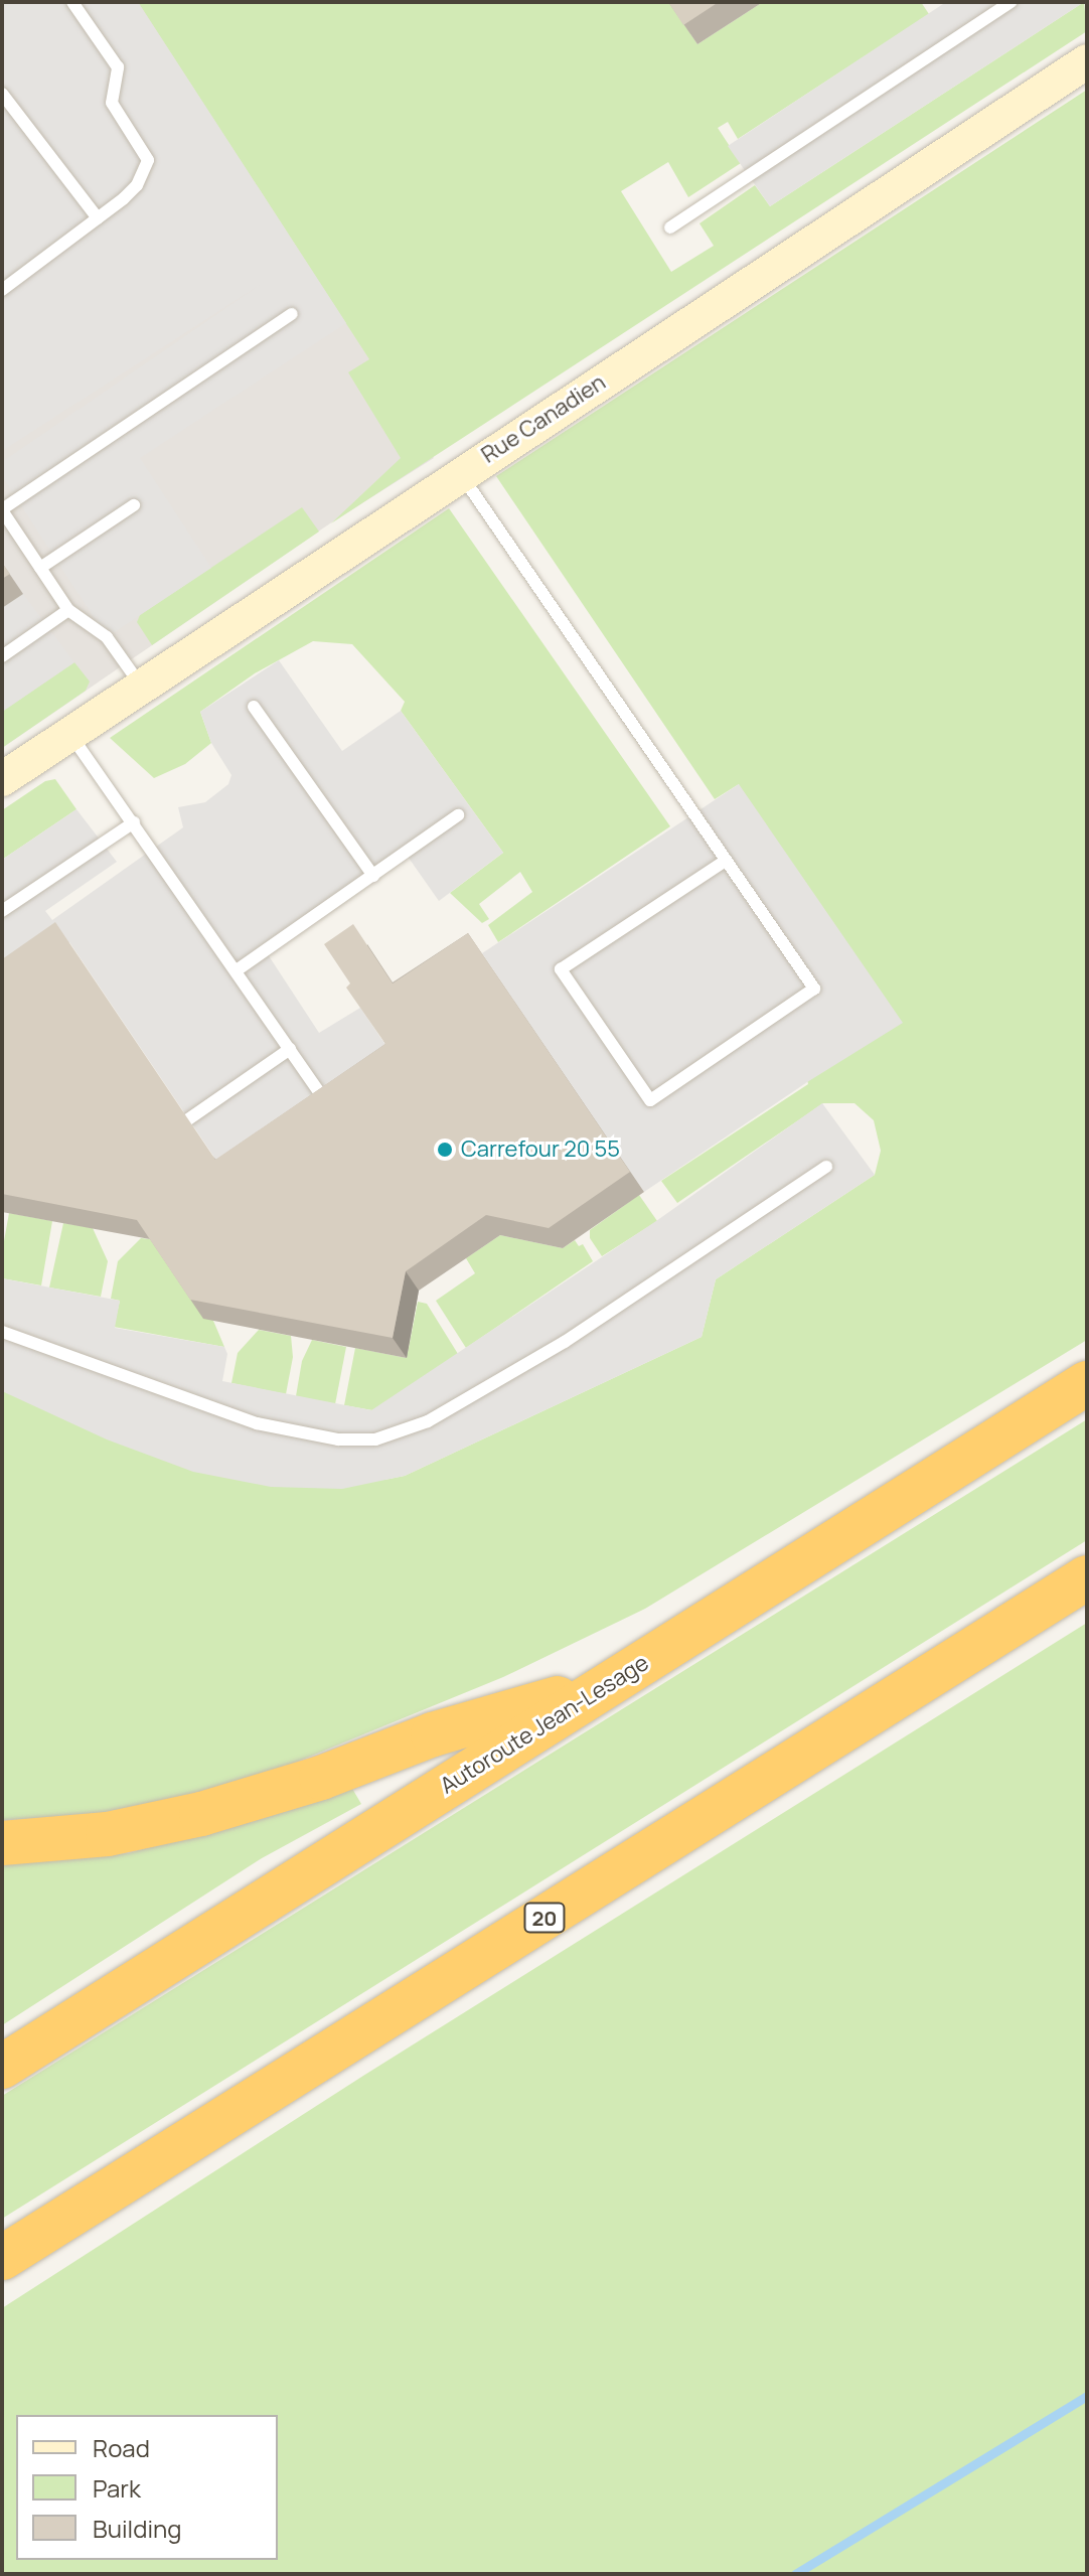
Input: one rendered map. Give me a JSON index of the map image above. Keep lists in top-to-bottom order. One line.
{"streets":{"highway":["Autoroute Jean-Lesage","20"],"street":["Rue Canadien"]},"places":["Carrefour 20 55"],"legend":["Road","Park","Building"]}
